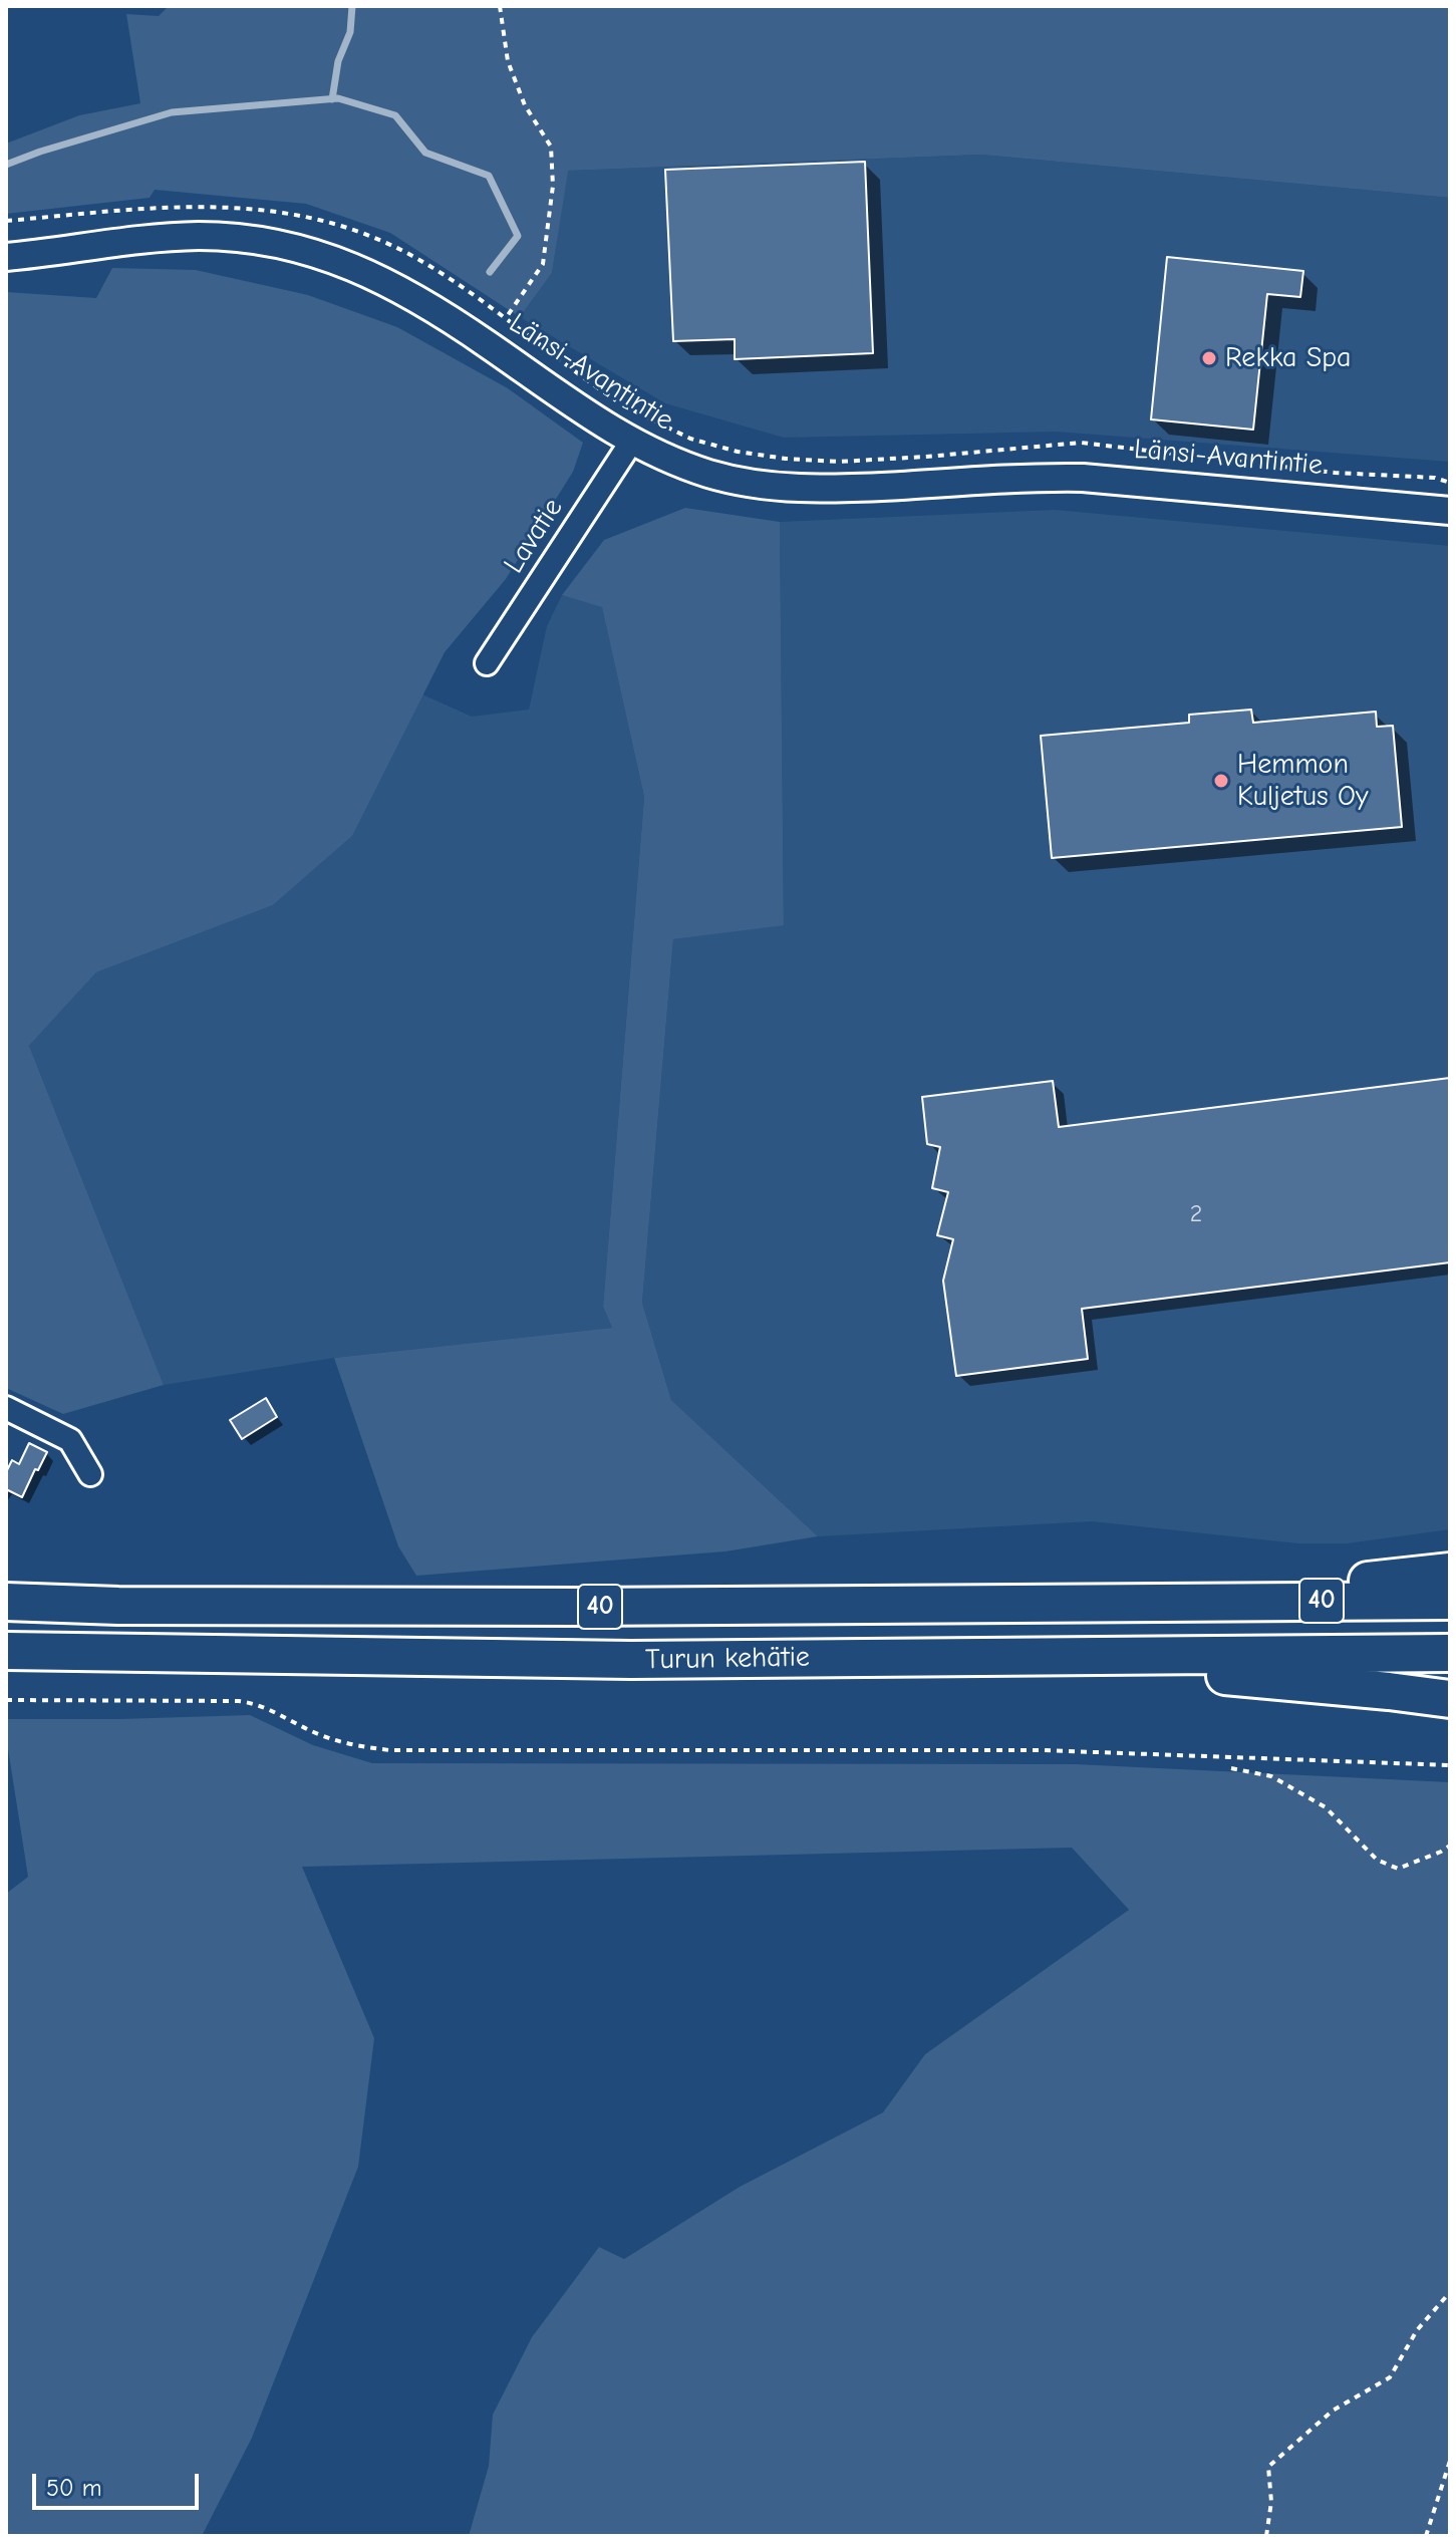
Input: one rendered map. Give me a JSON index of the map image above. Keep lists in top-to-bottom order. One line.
{"streets":{"highway":["40","Turun kehätie"],"street":["Länsi-Avantintie","Lavatie"]},"crossings":[["Länsi-Avantintie","Lavatie"]],"places":["Rekka Spa","Hemmon Kuljetus Oy"],"house_numbers":["2"],"scale_bar":"50 m"}
